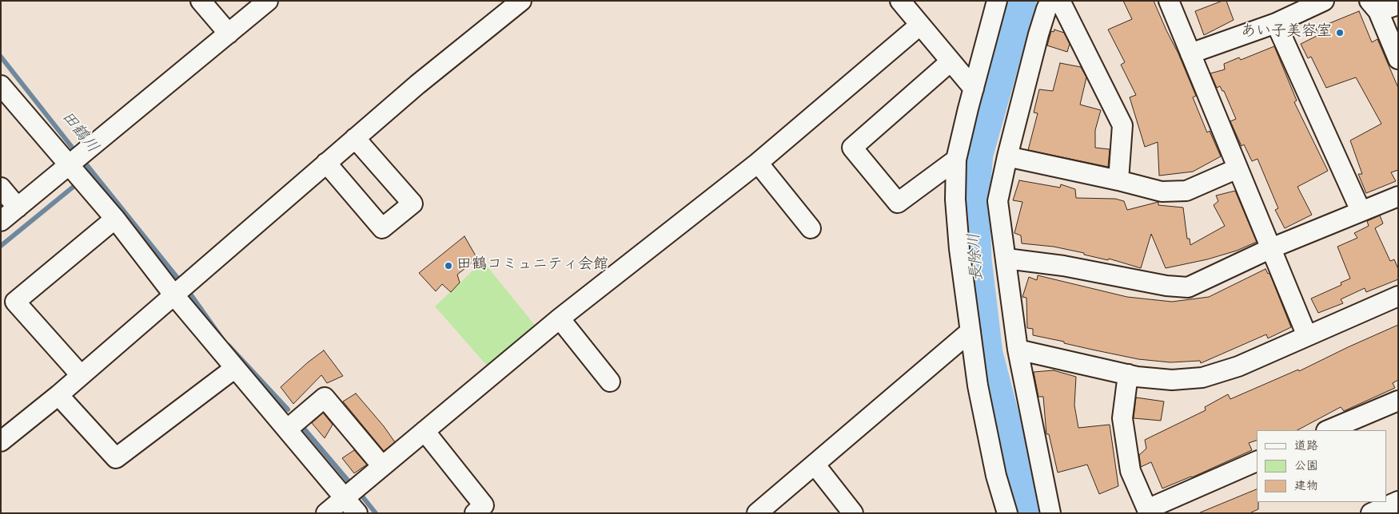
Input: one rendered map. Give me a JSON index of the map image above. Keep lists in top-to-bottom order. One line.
{"water":["田鶴川","長除川"],"places":["あい子美容室","田鶴コミュニティ会館"],"legend":["道路","公園","建物"]}
